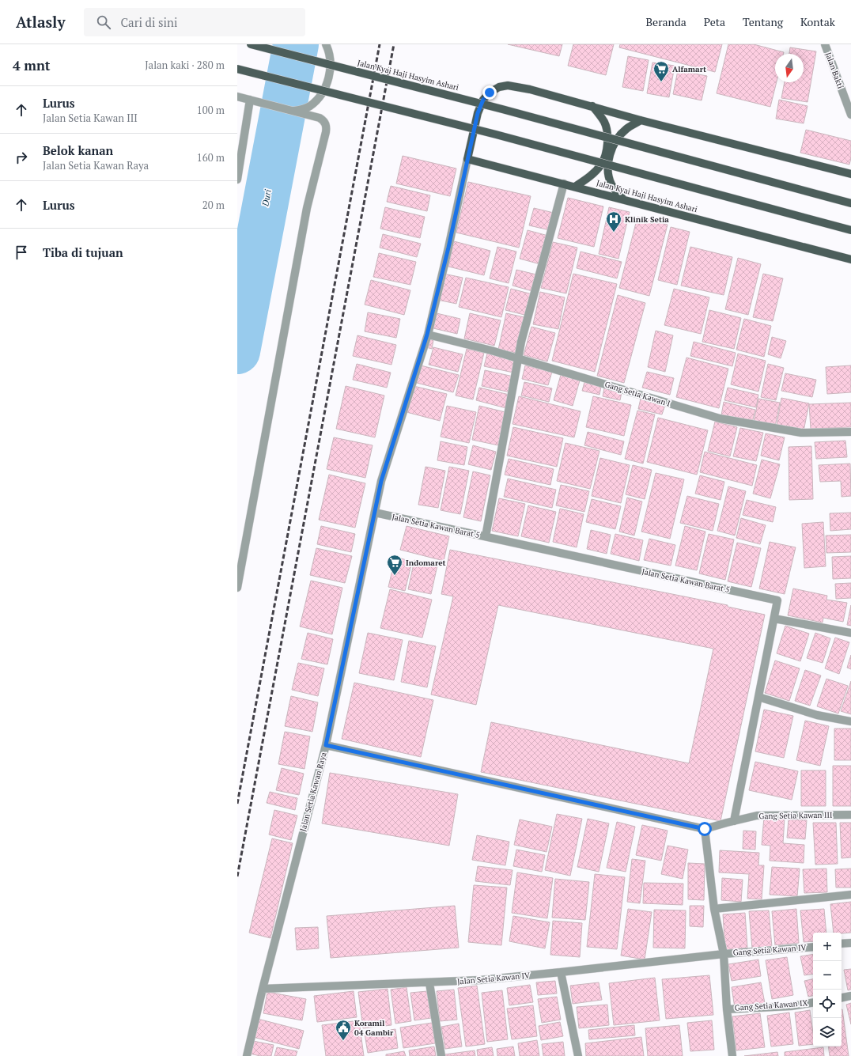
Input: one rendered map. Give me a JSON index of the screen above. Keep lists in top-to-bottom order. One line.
{"streets":{"main road":["Jalan Kyai Haji Hasyim Ashari"],"street":["Jalan Bakti","Gang Setia Kawan I","Jalan Setia Kawan Barat 5","Jalan Setia Kawan Raya","Gang Setia Kawan III","Gang Setia Kawan IV","Jalan Setia Kawan IV","Gang Setia Kawan IX"]},"crossings":[["Jalan Kyai Haji Hasyim Ashari","Jalan Setia Kawan Raya"],["Gang Setia Kawan I","Jalan Setia Kawan Raya"],["Jalan Setia Kawan Barat 5","Jalan Setia Kawan Raya"],["Jalan Setia Kawan Barat 5","Gang Setia Kawan III"],["Jalan Setia Kawan Raya","Jalan Setia Kawan IV"],["Gang Setia Kawan IV","Jalan Setia Kawan IV"]],"water":["Duri"],"places":{"supermarket":["Alfamart","Indomaret"],"hospital":["Klinik Setia"],"public building":["Koramil 04 Gambir"]},"north":"bottom","page":{"header":"Atlasly","search":"Cari di sini","nav":["Beranda","Peta","Tentang","Kontak"],"heading":["4 mnt","Jalan kaki · 280 m"],"list":[["Lurus","Jalan Setia Kawan III","100 m"],["Belok kanan","Jalan Setia Kawan Raya","160 m"],["Lurus","20 m"],"Tiba di tujuan"],"map_buttons":["+","−"]}}
